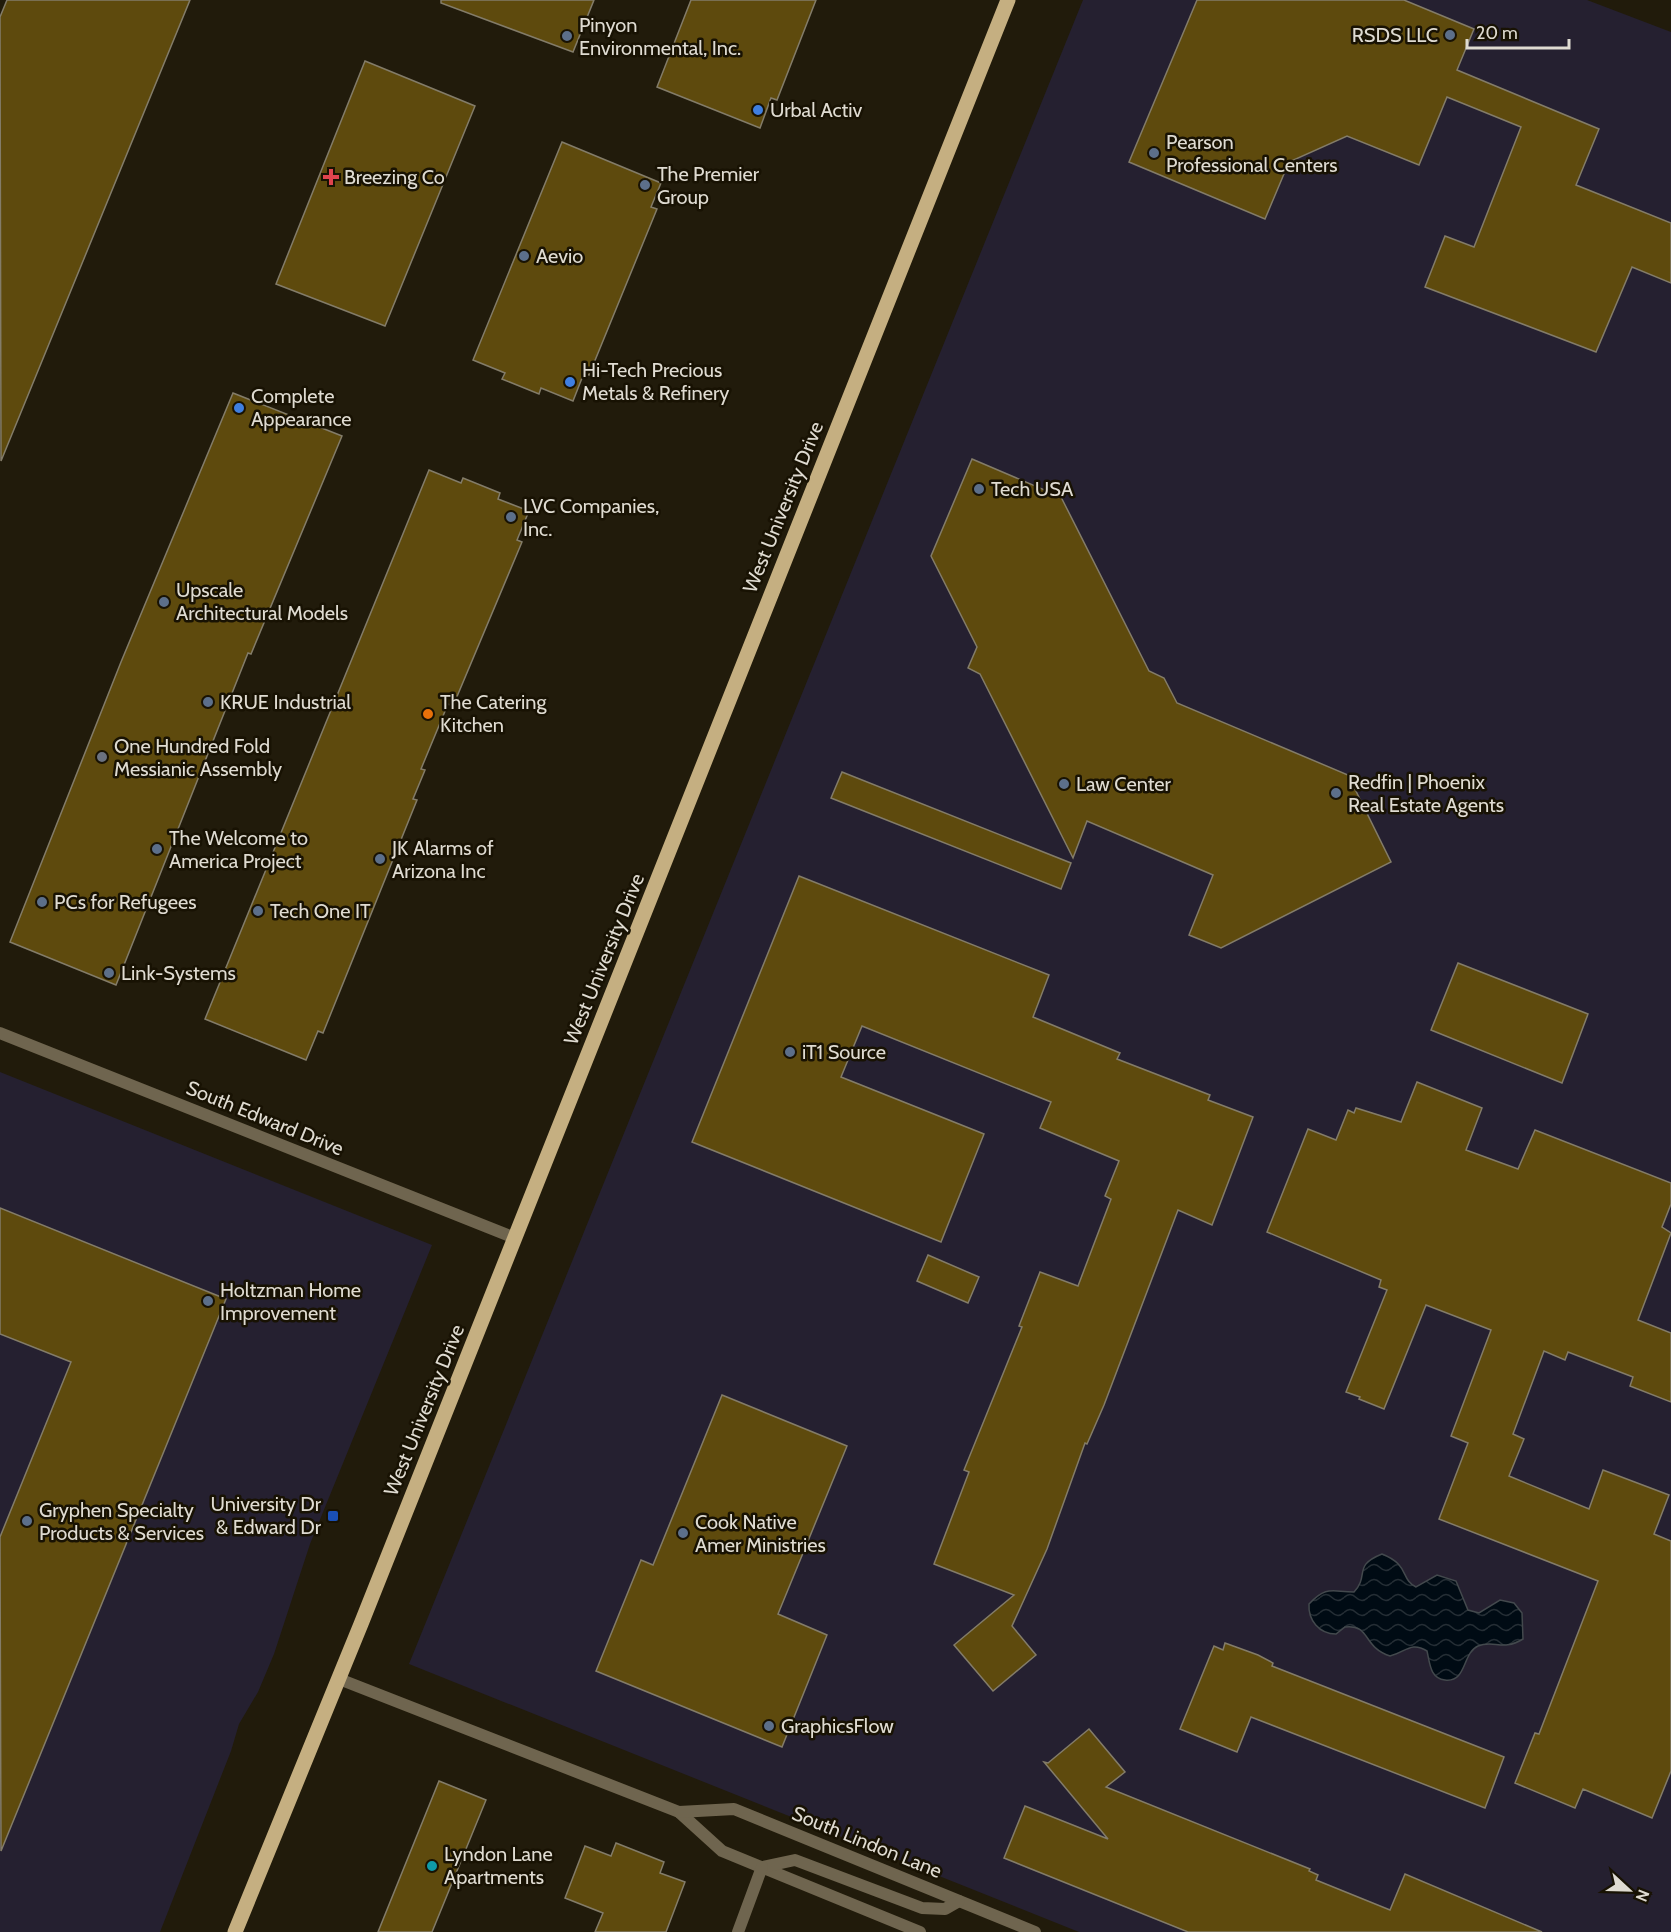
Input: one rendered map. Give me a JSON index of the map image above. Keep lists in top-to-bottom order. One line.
{"streets":{"main road":["West University Drive"],"street":["South Edward Drive","South Lindon Lane"]},"crossings":[["West University Drive","South Edward Drive"],["West University Drive","South Lindon Lane"]],"places":{"other":["RSDS LLC","Pinyon Environmental, Inc.","Urbal Activ","Pearson Professional Centers","The Premier Group","Aevio","Hi-Tech Precious Metals & Refinery","Complete Appearance","Tech USA","LVC Companies, Inc.","Upscale Architectural Models","KRUE Industrial","The Catering Kitchen","One Hundred Fold Messianic Assembly","Law Center","Redfin | Phoenix Real Estate Agents","The Welcome to America Project","JK Alarms of Arizona Inc","PCs for Refugees","Tech One IT","Link-Systems","iT1 Source","Holtzman Home Improvement","Gryphen Specialty Products & Services","Cook Native Amer Ministries","GraphicsFlow","Lyndon Lane Apartments"],"health":["Breezing Co"],"transit":["University Dr & Edward Dr"]},"scale_bar":"20 m","north":"right"}
